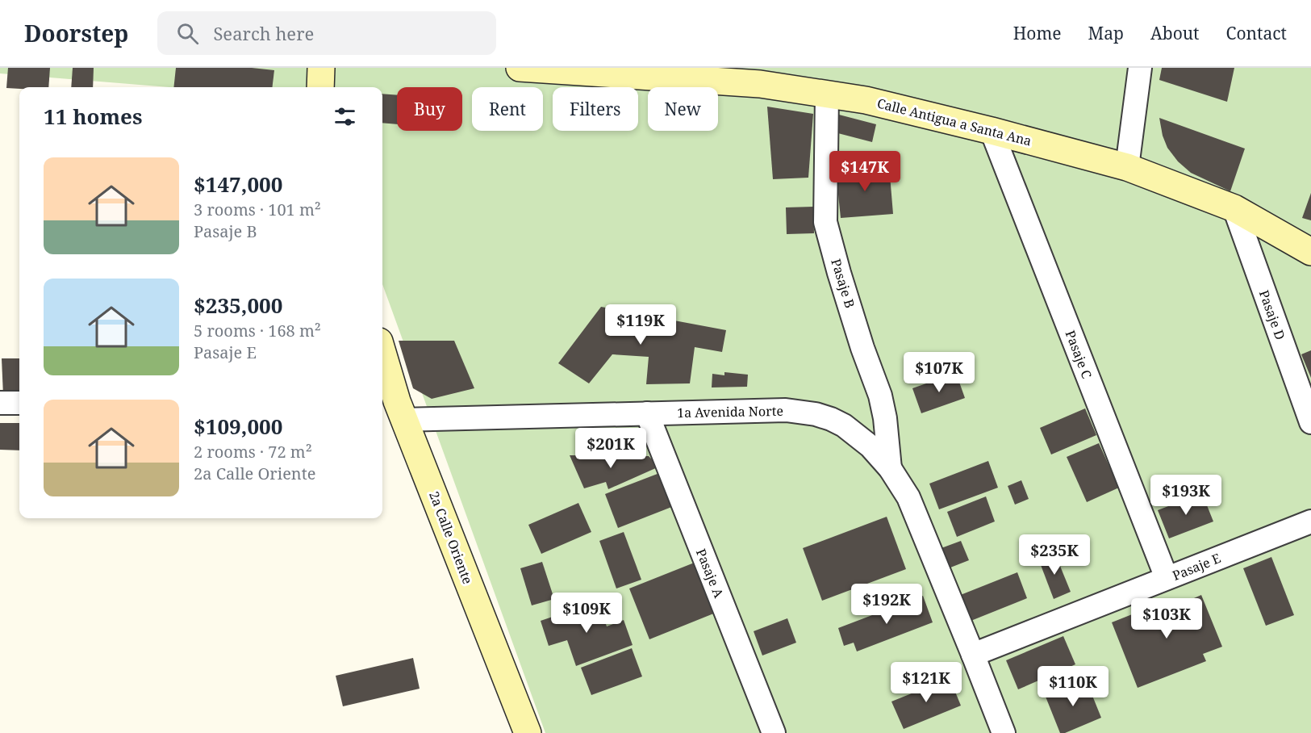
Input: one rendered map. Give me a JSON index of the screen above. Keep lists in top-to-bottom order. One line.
{"streets":{"street":["Calle Antigua a Santa Ana","Pasaje B","Pasaje D","Pasaje C","1a Avenida Norte","2a Calle Oriente","Pasaje E","Pasaje A"]},"crossings":[["Calle Antigua a Santa Ana","Pasaje B"],["Calle Antigua a Santa Ana","Pasaje D"],["Calle Antigua a Santa Ana","Pasaje C"],["Pasaje B","1a Avenida Norte"],["Pasaje C","Pasaje E"],["1a Avenida Norte","2a Calle Oriente"],["1a Avenida Norte","Pasaje E"],["1a Avenida Norte","Pasaje A"]],"page":{"header":"Doorstep","search":"Search here","nav":["Home","Map","About","Contact"],"chip":["Buy","Rent","Filters","New"],"heading":"11 homes","list":[{"name":"$147,000","note":"3 rooms · 101 m² · Pasaje B"},{"name":"$235,000","note":"5 rooms · 168 m² · Pasaje E"},{"name":"$109,000","note":"2 rooms · 72 m² · 2a Calle Oriente"}],"price":["$147K","$119K","$107K","$201K","$193K","$235K","$192K","$109K","$103K","$121K","$110K"]}}
